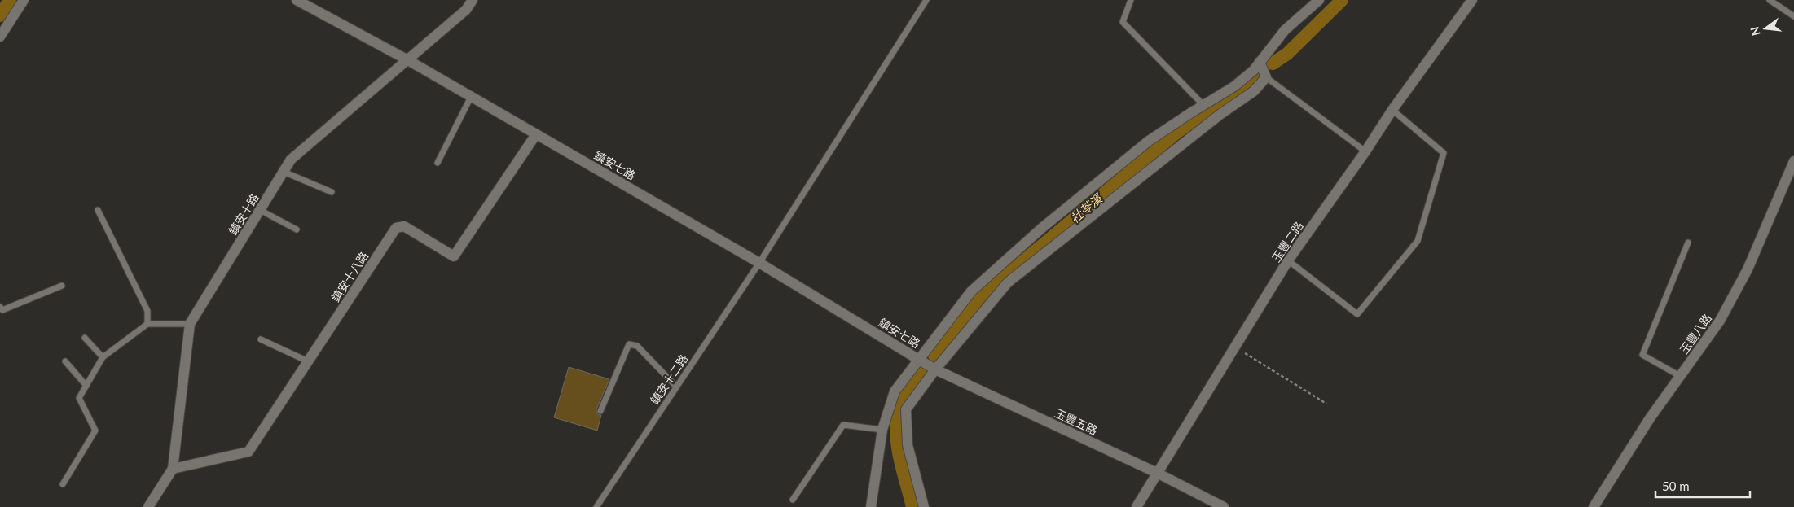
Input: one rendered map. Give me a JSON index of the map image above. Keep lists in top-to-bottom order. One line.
{"streets":{"street":["鎮安七路","鎮安十路","玉豐二路","鎮安十八路","玉豐八路","玉豐五路"],"lane":["鎮安十二路"]},"crossings":[["鎮安七路","鎮安十路"],["鎮安七路","鎮安十八路"],["鎮安七路","鎮安十二路"],["鎮安七路","玉豐五路"],["鎮安十路","鎮安十八路"],["玉豐二路","玉豐五路"]],"water":["社苓溪"],"scale_bar":"50 m","north":"left"}
